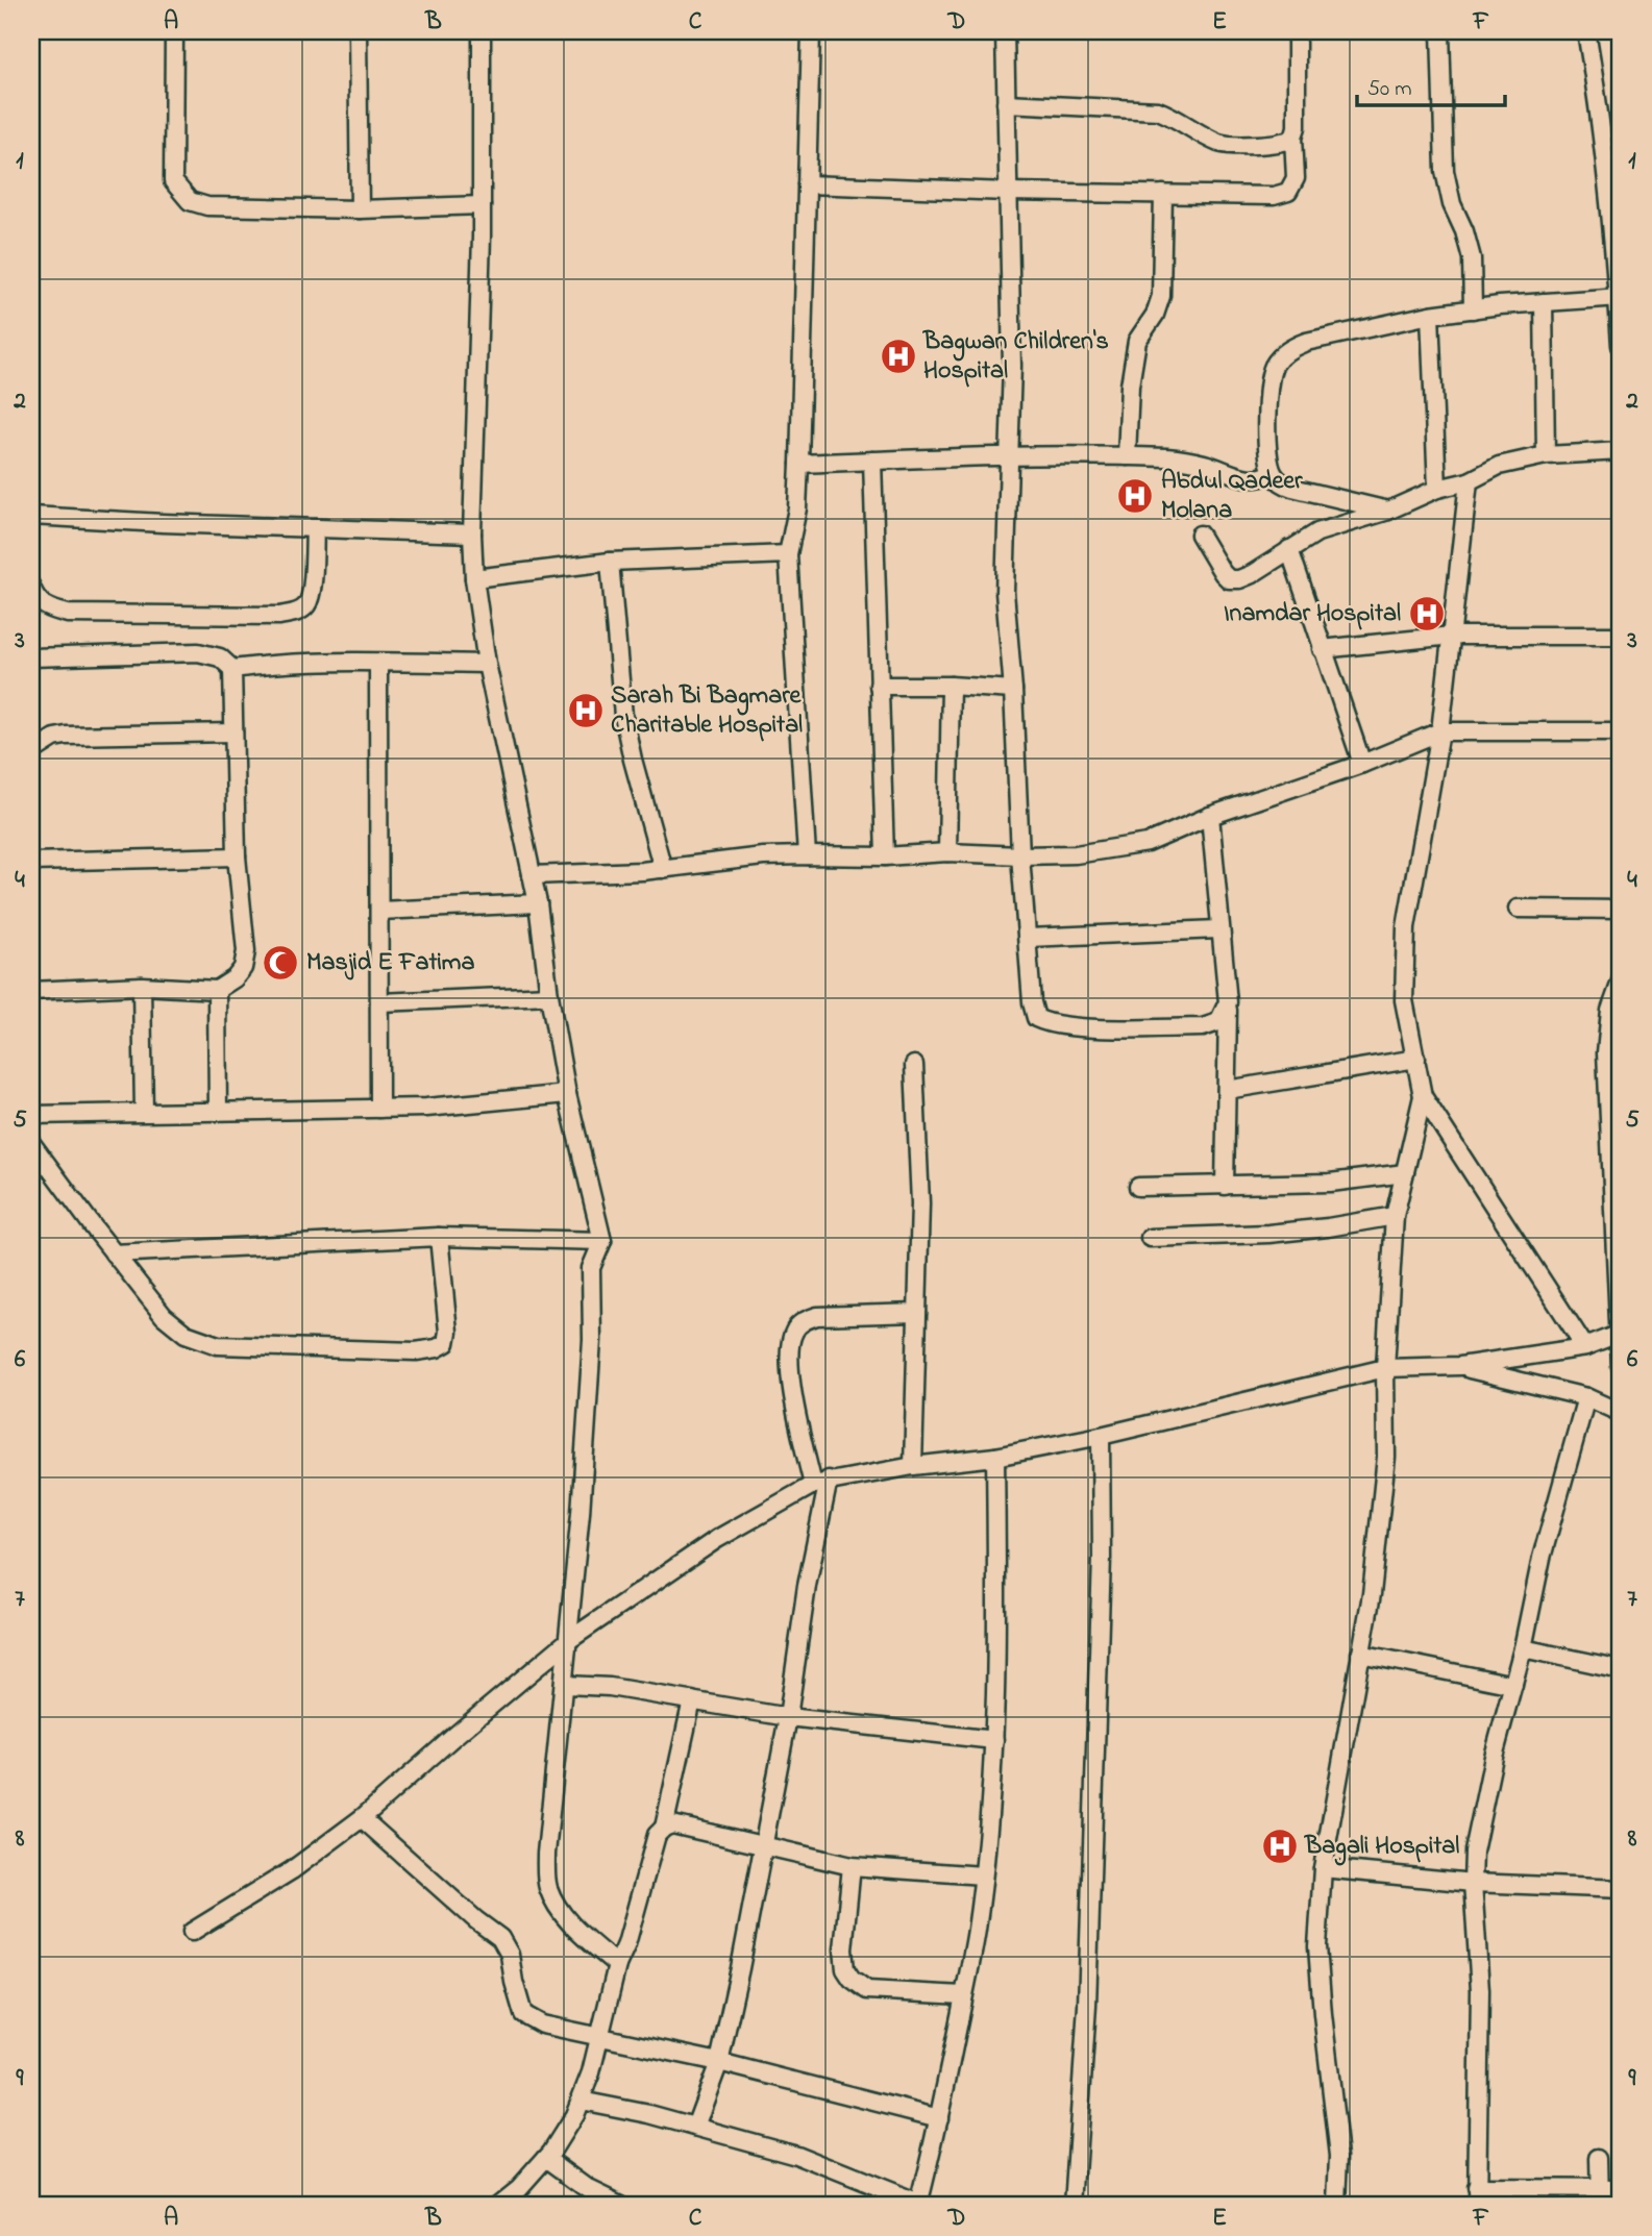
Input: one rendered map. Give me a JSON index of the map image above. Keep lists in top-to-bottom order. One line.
{"places":{"hospital":["Bagwan Children's Hospital","Abdul Qadeer Molana","Inamdar Hospital","Sarah Bi Bagmare Charitable Hospital","Bagali Hospital"],"mosque":["Masjid E Fatima"]},"scale_bar":"50 m","grid":{"columns":["A","B","C","D","E","F"],"rows":["1","2","3","4","5","6","7","8","9"]}}
